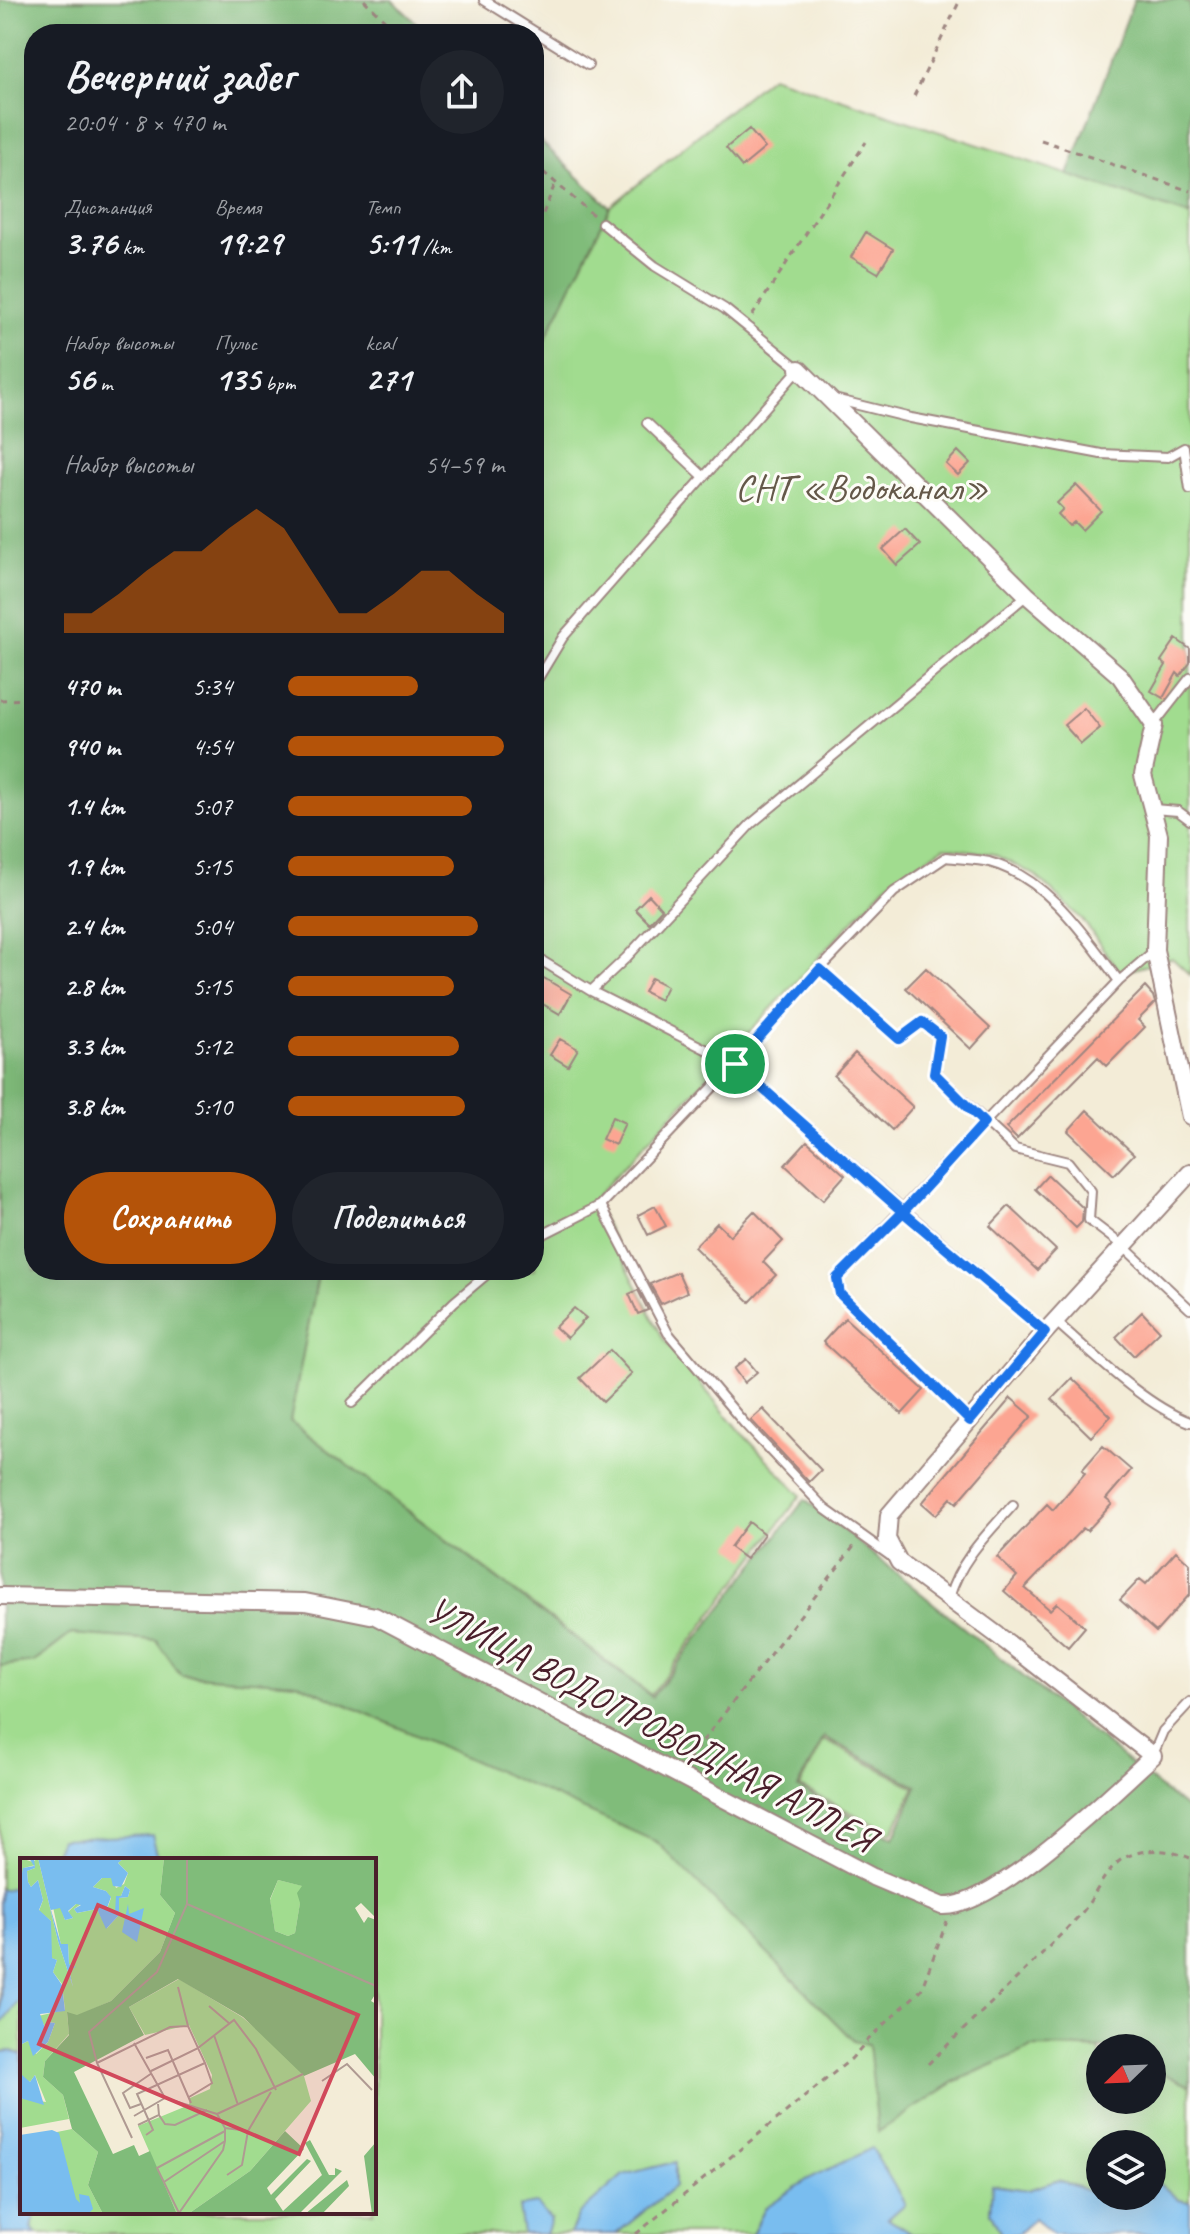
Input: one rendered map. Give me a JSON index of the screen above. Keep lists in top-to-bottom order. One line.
{"streets":{"street":["УЛИЦА ВОДОПРОВОДНАЯ АЛЛЕЯ"]},"parks":["СНТ «Водоканал»"],"north":"bottom left","page":{"heading":["Вечерний забег","20:04 · 8 × 470 m"],"stats":[["Дистанция","3.76 km"],["Время","19:29"],["Темп","5:11 /km"],["Набор высоты","56 m"],["Пульс","135 bpm"],["kcal","271"]],"chart":["Набор высоты","54–59 m"],"list":[{"name":"470 m","note":"5:34"},{"name":"940 m","note":"4:54"},{"name":"1.4 km","note":"5:07"},{"name":"1.9 km","note":"5:15"},{"name":"2.4 km","note":"5:04"},{"name":"2.8 km","note":"5:15"},{"name":"3.3 km","note":"5:12"},{"name":"3.8 km","note":"5:10"}],"buttons":["Сохранить","Поделиться"]}}
